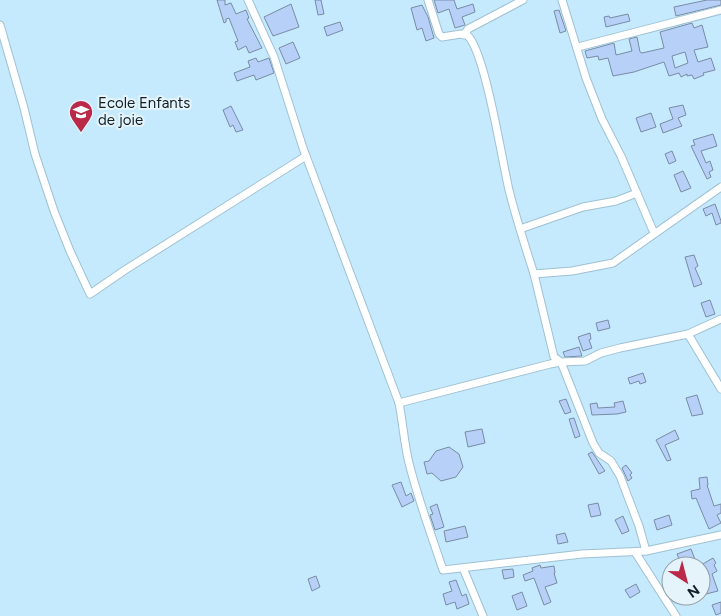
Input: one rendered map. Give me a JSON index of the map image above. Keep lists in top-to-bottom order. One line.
{"places":{"school or university":["Ecole Enfants de joie"]},"north":"bottom right"}
